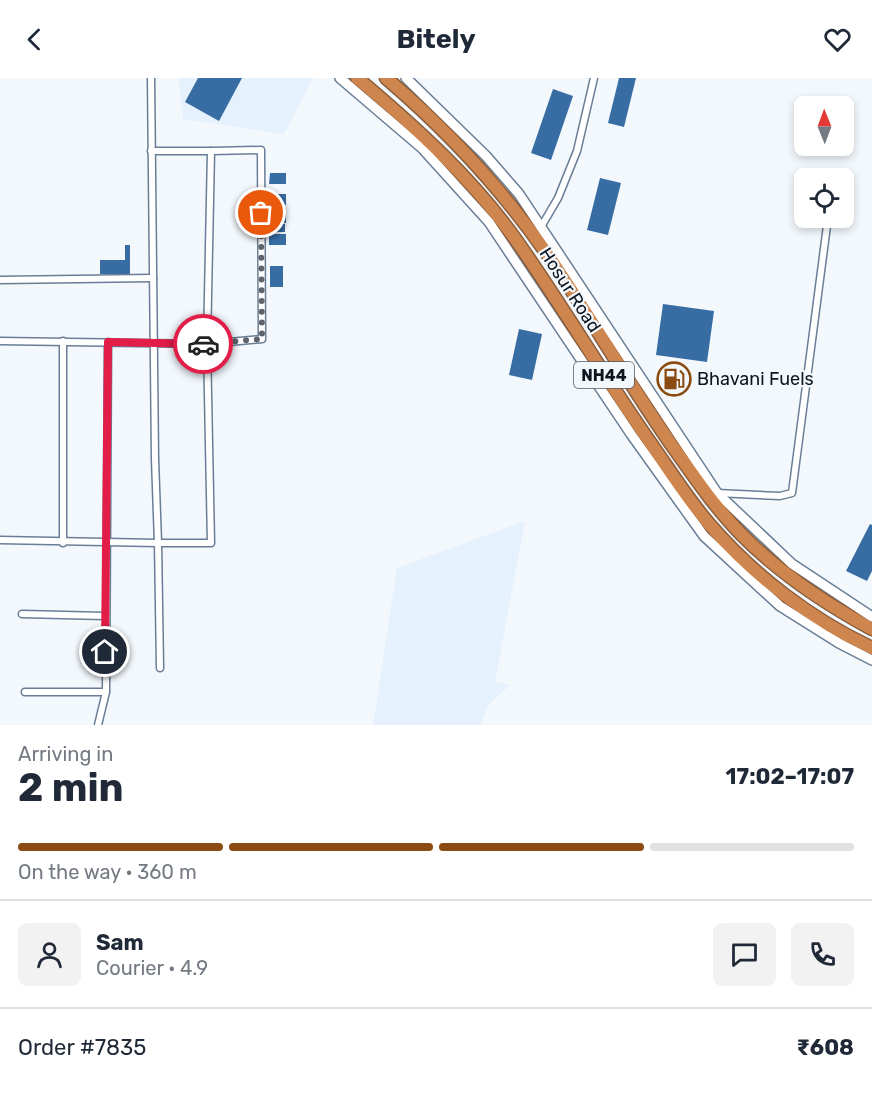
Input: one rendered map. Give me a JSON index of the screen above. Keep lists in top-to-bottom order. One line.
{"streets":{"highway":["Hosur Road","NH44"]},"places":{"fuel station":["Bhavani Fuels"]},"north":"top","page":{"header":"Bitely","heading":["2 min","Arriving in","17:02–17:07"],"panel":["Sam","Courier · 4.9","Order #7835","₹608"],"bar":"On the way · 360 m"}}
